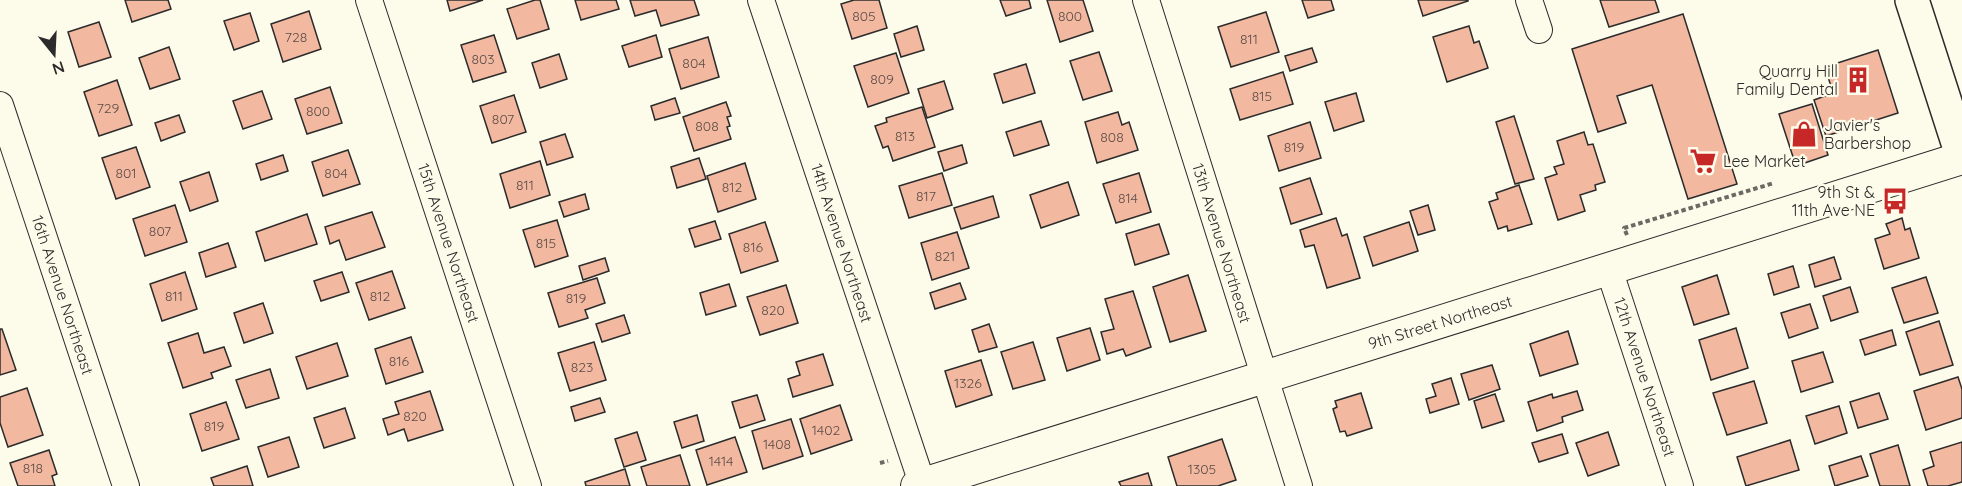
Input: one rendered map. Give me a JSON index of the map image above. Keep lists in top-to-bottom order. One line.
{"streets":{"street":["15th Avenue Northeast","14th Avenue Northeast","13th Avenue Northeast","16th Avenue Northeast","9th Street Northeast","12th Avenue Northeast"]},"crossings":[["14th Avenue Northeast","9th Street Northeast"],["13th Avenue Northeast","9th Street Northeast"],["9th Street Northeast","12th Avenue Northeast"]],"places":{"building":["Quarry Hill Family Dental"],"shop":["Javier's Barbershop"],"supermarket":["Lee Market"],"bus stop":["9th St & 11th Ave NE"]},"house_numbers":["805","800","728","811","803","804","809","815","729","800","807","808","813","808","819","801","804","811","812","817","814","807","815","816","821","811","812","819","820","816","823","1326","820","819","1402","1408","1414","818","1305"],"north":"bottom"}
